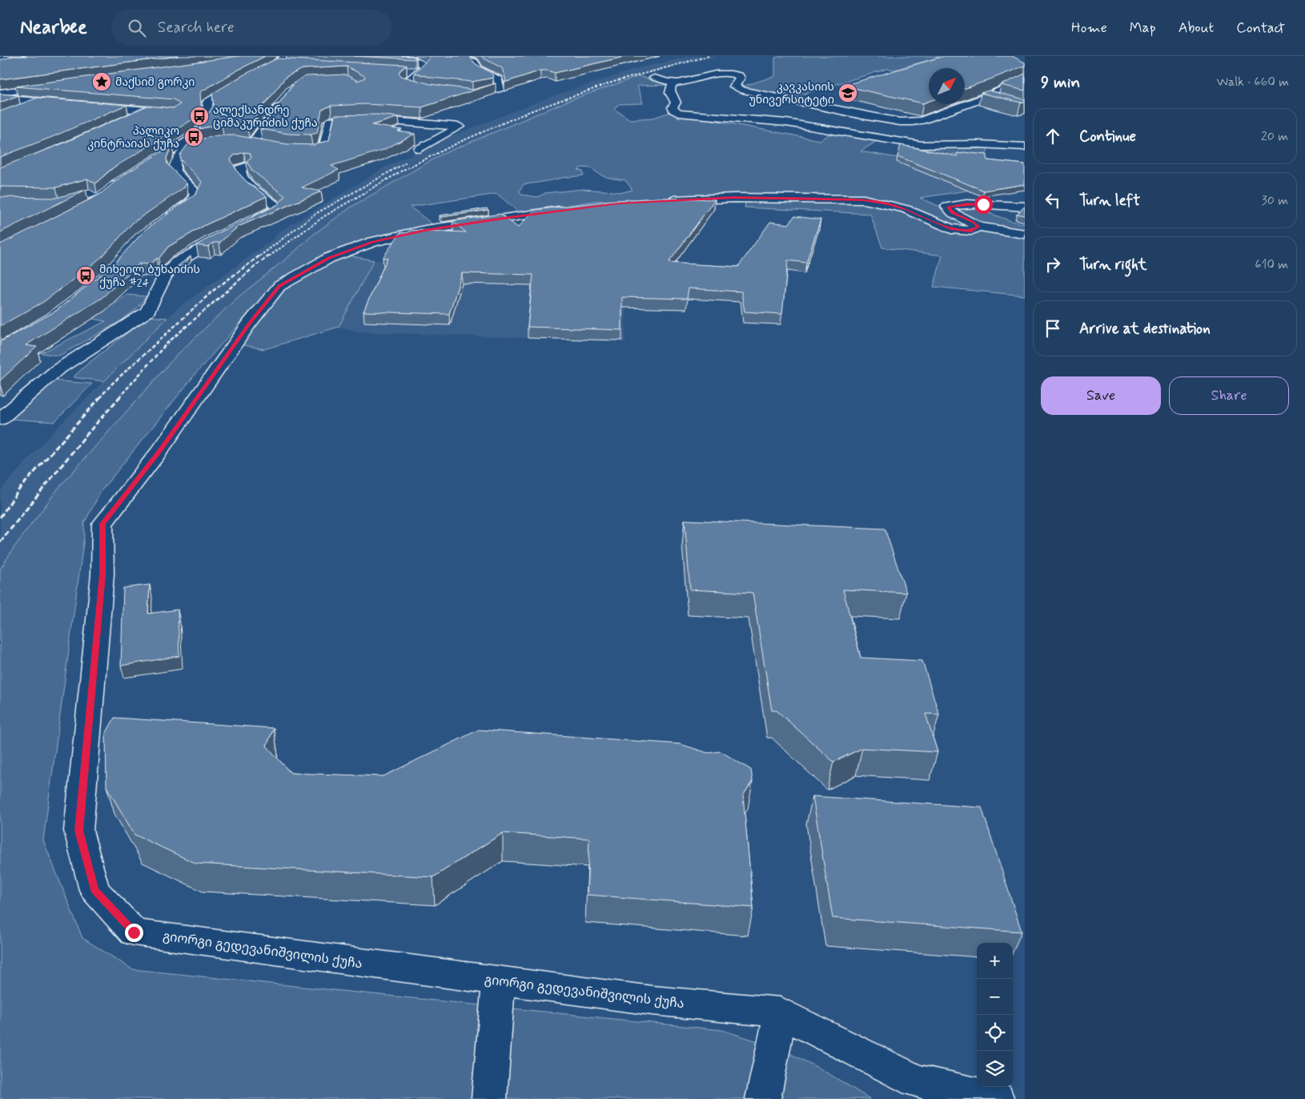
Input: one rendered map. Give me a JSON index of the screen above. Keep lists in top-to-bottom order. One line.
{"streets":{"street":["გიორგი გედევანიშვილის ქუჩა"]},"places":{"place":["მაქსიმ გორკი"],"school or university":["კავკასიის უნივერსიტეტი"],"bus stop":["ალექსანდრე ციმაკურიძის ქუჩა","პალიკო კინტრაიას ქუჩა","მიხეილ ბუხაიძის ქუჩა #24"]},"north":"top right","page":{"header":"Nearbee","search":"Search here","nav":["Home","Map","About","Contact"],"heading":["9 min","Walk · 660 m"],"list":[["Continue","20 m"],["Turn left","30 m"],["Turn right","610 m"],"Arrive at destination"],"buttons":["Save","Share"],"map_buttons":["+","−"]}}
